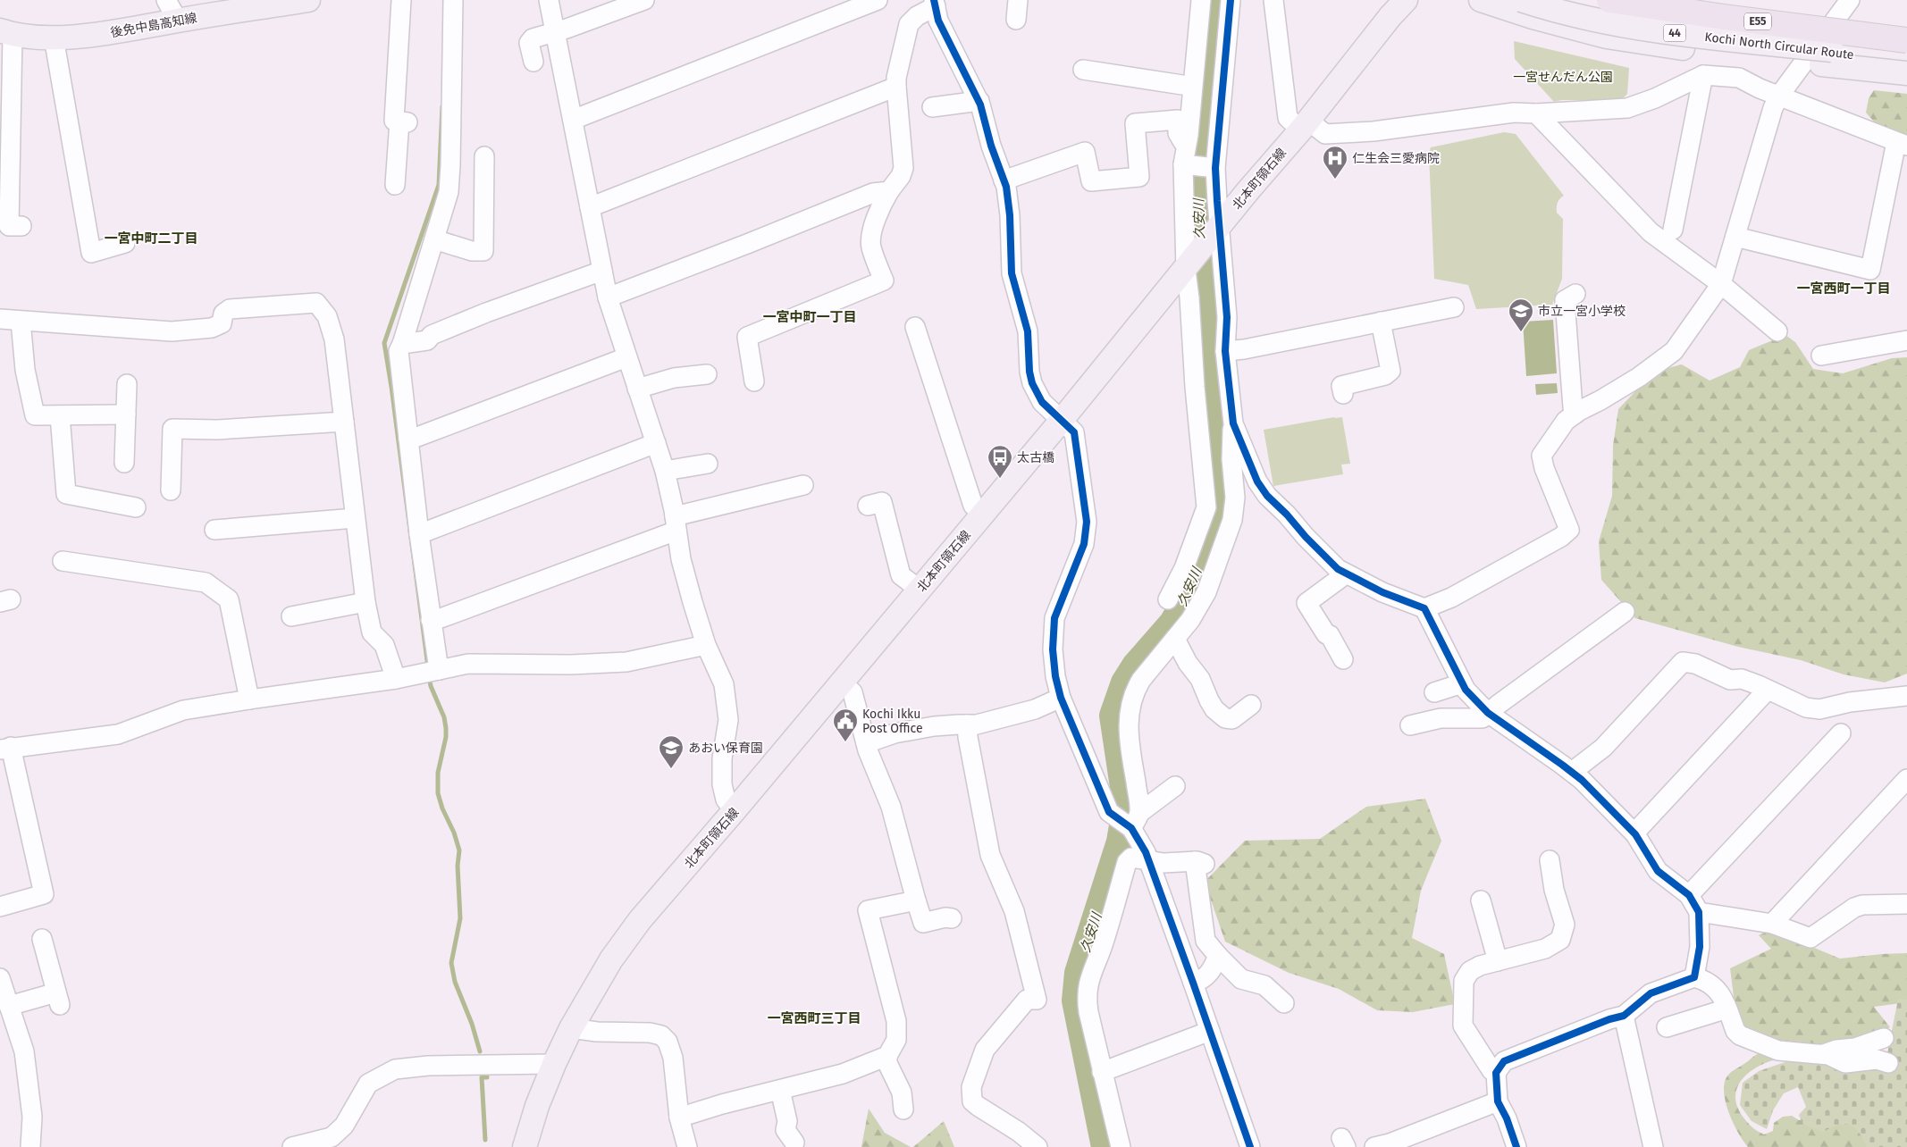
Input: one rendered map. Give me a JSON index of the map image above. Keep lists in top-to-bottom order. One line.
{"streets":{"highway":["E55"],"main road":["後免中島高知線","44","Kochi North Circular Route","北本町領石線"]},"districts":["一宮中町二丁目","一宮西町一丁目","一宮中町一丁目","一宮西町三丁目"],"water":["久安川"],"parks":["一宮せんだん公園"],"places":{"hospital":["仁生会三愛病院"],"school or university":["市立一宮小学校","あおい保育園"],"bus stop":["太古橋"],"public building":["Kochi Ikku Post Office"]}}
